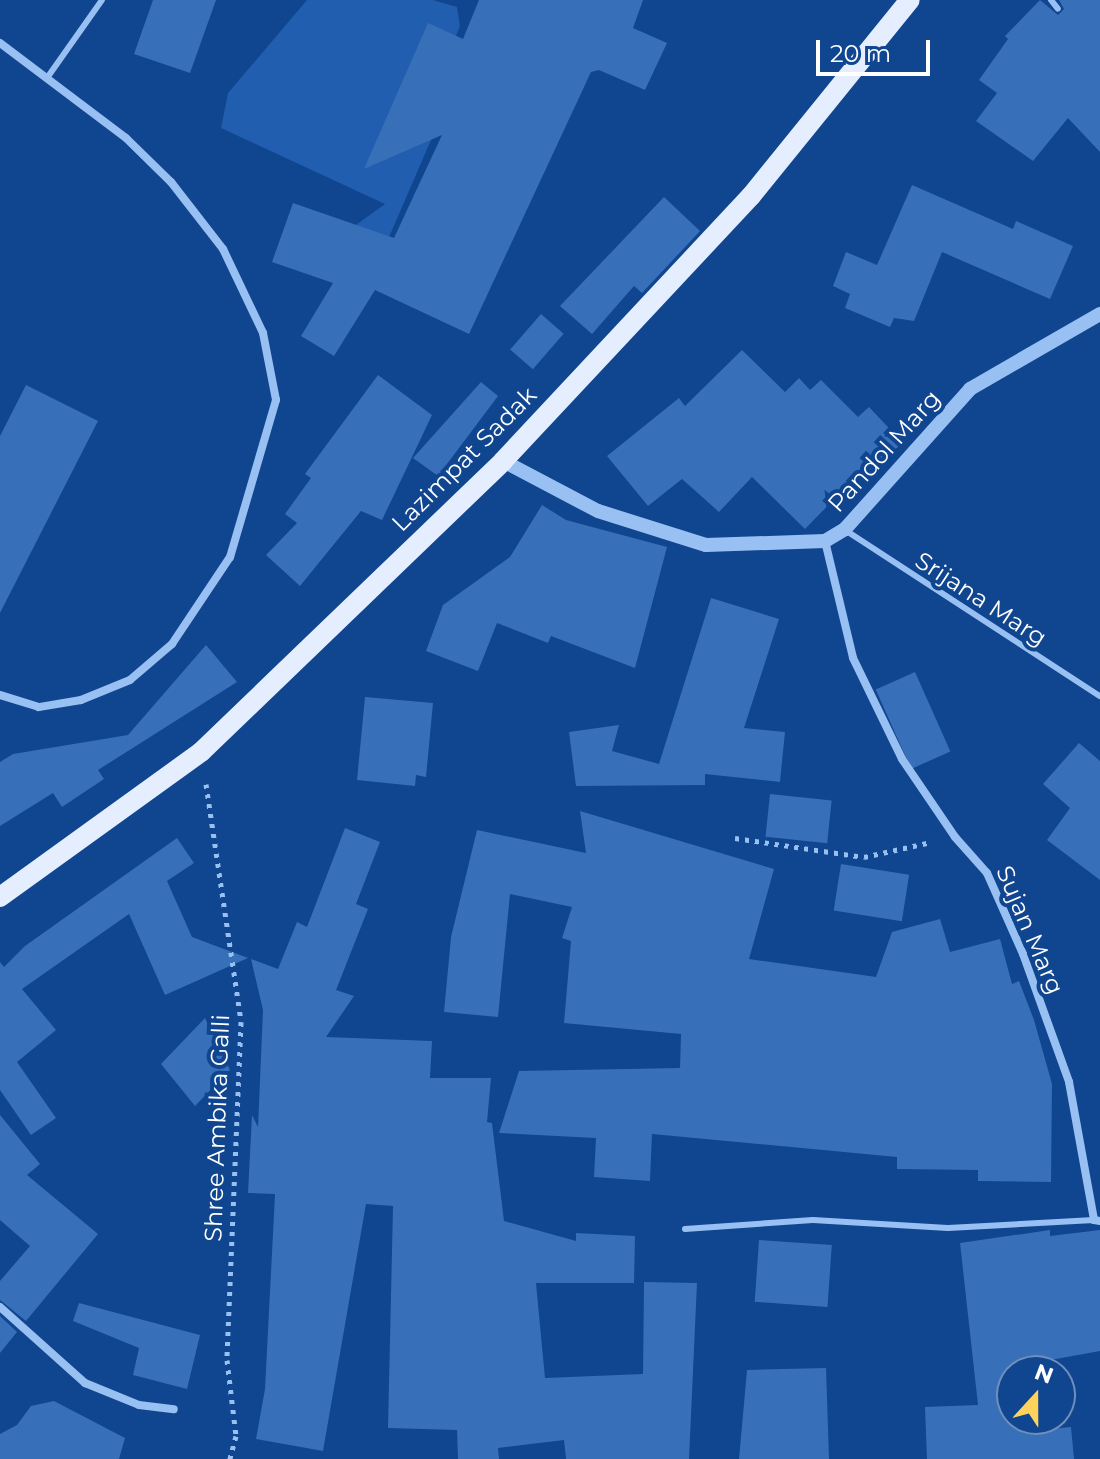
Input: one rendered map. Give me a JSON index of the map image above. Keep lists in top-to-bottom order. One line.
{"streets":{"main road":["Lazimpat Sadak"],"street":["Pandol Marg","Sujan Marg"],"lane":["Srijana Marg"],"path":["Shree Ambika Galli"]},"crossings":[["Pandol Marg","Lazimpat Sadak"],["Pandol Marg","Srijana Marg"],["Pandol Marg","Sujan Marg"],["Lazimpat Sadak","Shree Ambika Galli"]],"scale_bar":"20 m","north":"top"}
